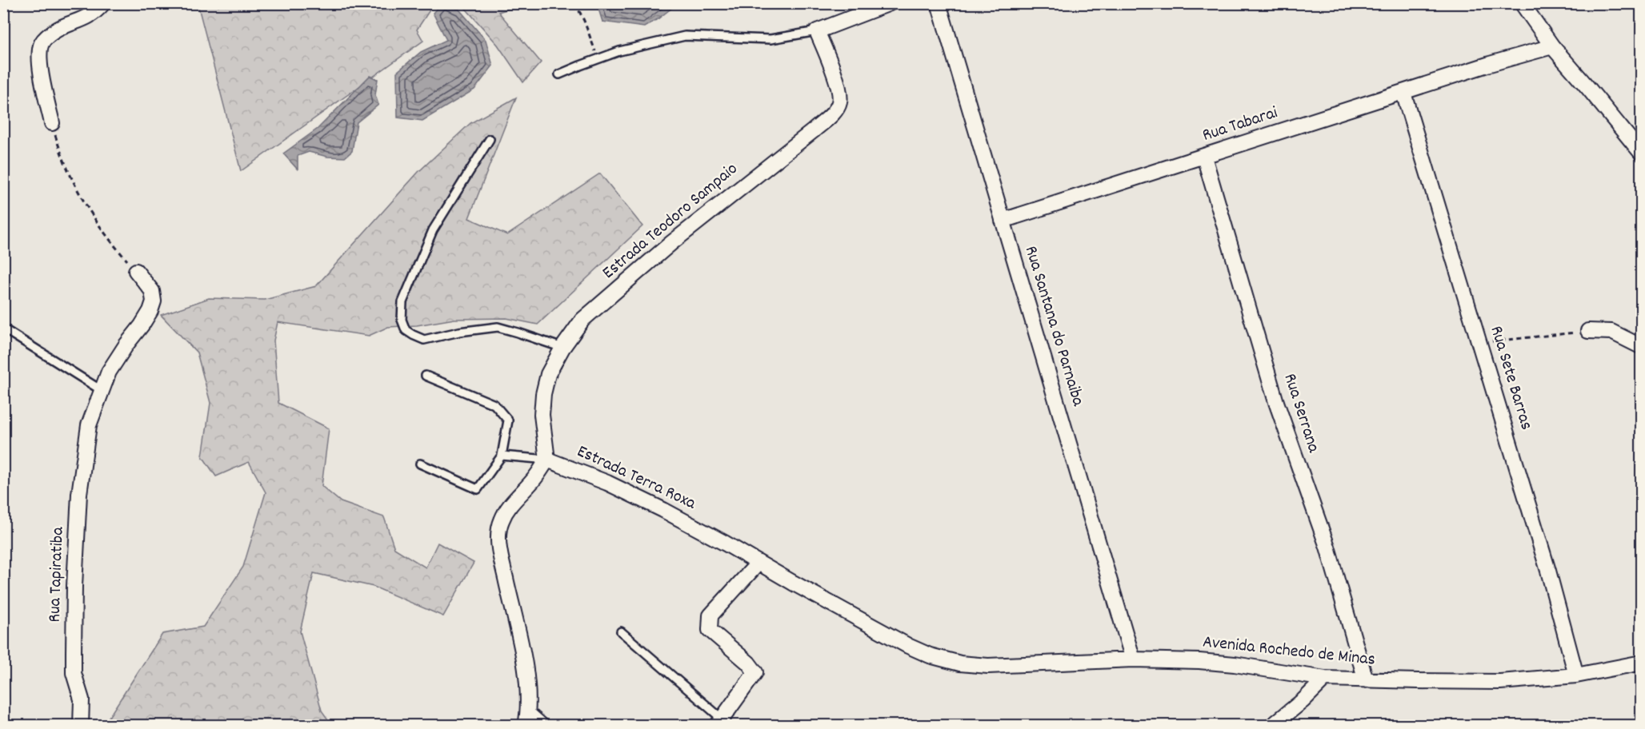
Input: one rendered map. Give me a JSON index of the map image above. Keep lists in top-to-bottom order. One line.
{"streets":{"street":["Rua Tabarai","Estrada Teodoro Sampaio","Rua Santana do Parnaiba","Rua Sete Barras","Rua Serrana","Estrada Terra Roxa","Rua Tapiratiba","Avenida Rochedo de Minas"]},"crossings":[["Rua Tabarai","Rua Santana do Parnaiba"],["Rua Tabarai","Rua Sete Barras"],["Rua Tabarai","Rua Serrana"],["Estrada Teodoro Sampaio","Estrada Terra Roxa"],["Rua Santana do Parnaiba","Avenida Rochedo de Minas"],["Rua Sete Barras","Avenida Rochedo de Minas"],["Rua Serrana","Avenida Rochedo de Minas"],["Estrada Terra Roxa","Avenida Rochedo de Minas"]]}
